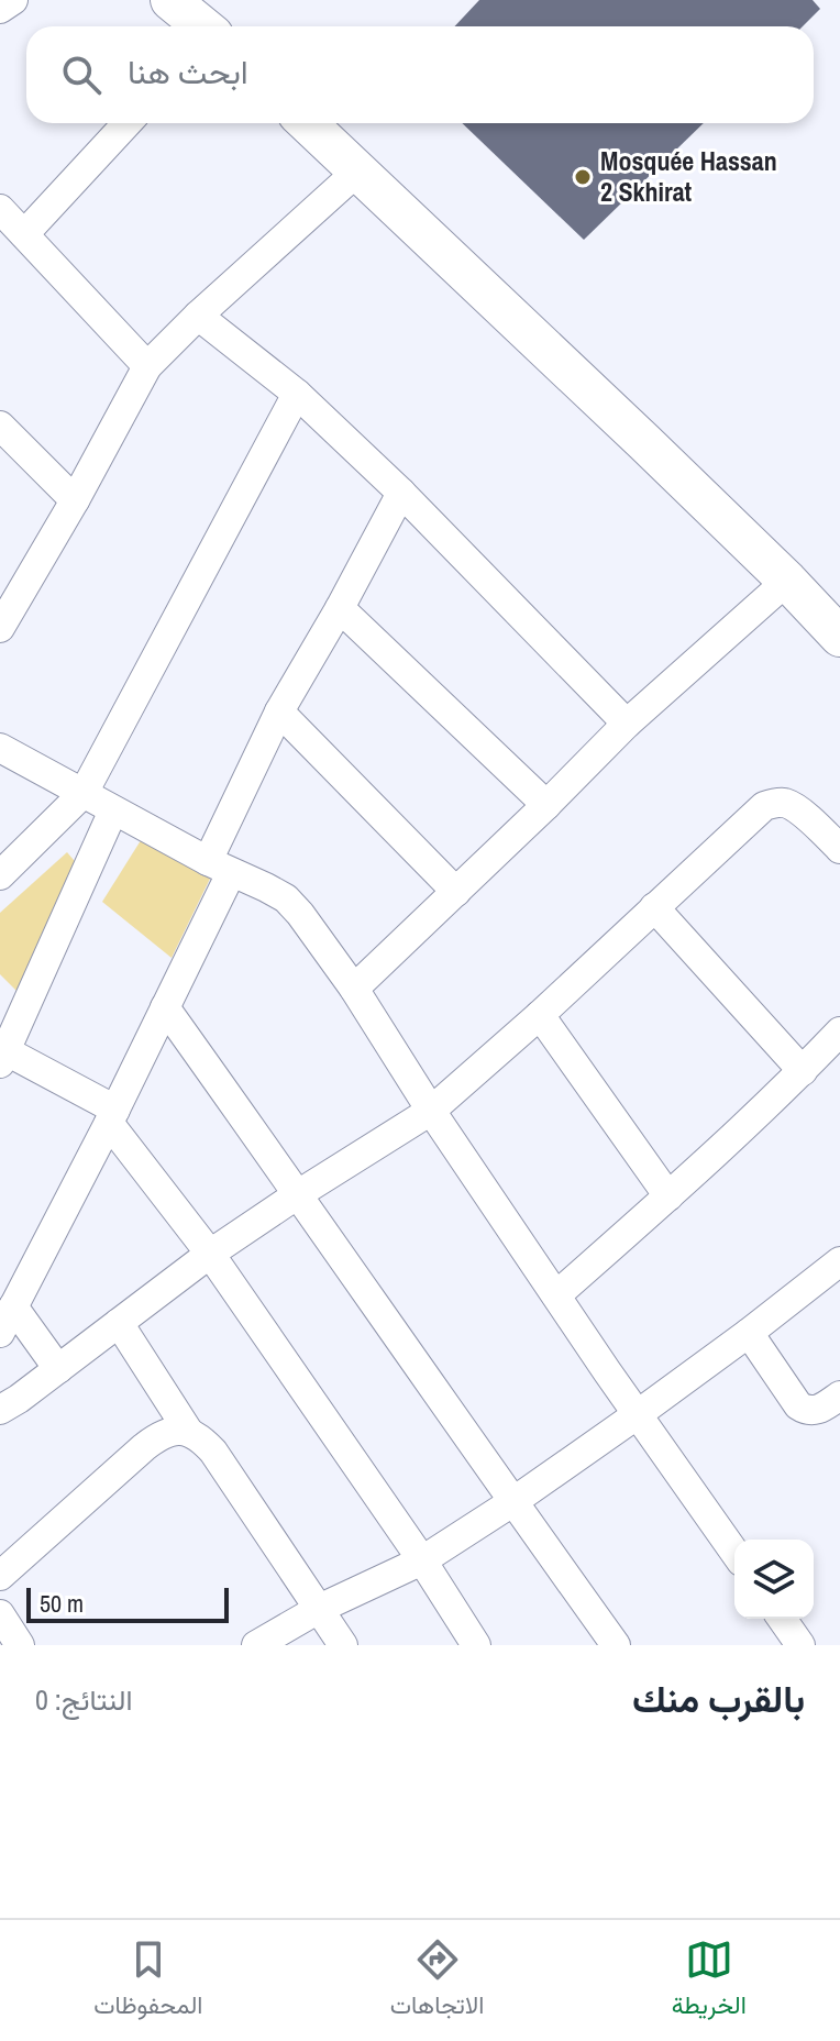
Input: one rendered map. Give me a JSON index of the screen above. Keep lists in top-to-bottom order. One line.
{"places":["Mosquée Hassan 2 Skhirat"],"scale_bar":"50 m","page":{"search":"ابحث هنا","scale":"50 m","heading":["بالقرب منك","النتائج: 0"],"nav":["الخريطة","الاتجاهات","المحفوظات"]}}
